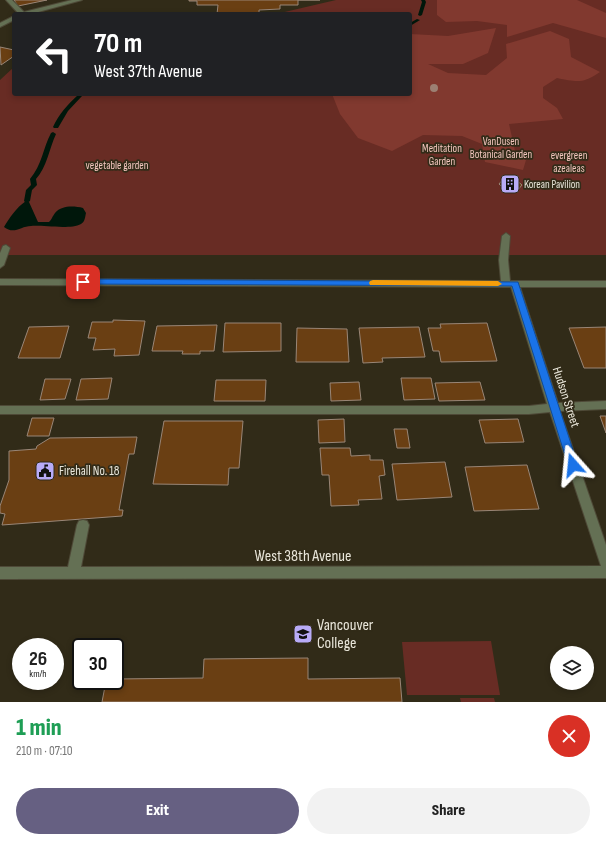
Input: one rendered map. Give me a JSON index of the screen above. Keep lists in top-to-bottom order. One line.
{"streets":{"street":["Hudson Street","West 38th Avenue"]},"parks":["VanDusen Botanical Garden","Meditation Garden","evergreen azealeas","vegetable garden"],"places":{"building":["Korean Pavilion"],"public building":["Firehall No. 18"],"school or university":["Vancouver College"]},"page":{"turn":["70 m","West 37th Avenue"],"speed":"26 km/h","limit":"30","heading":["1 min","210 m · 07:10"],"buttons":["Exit","Share"]}}
